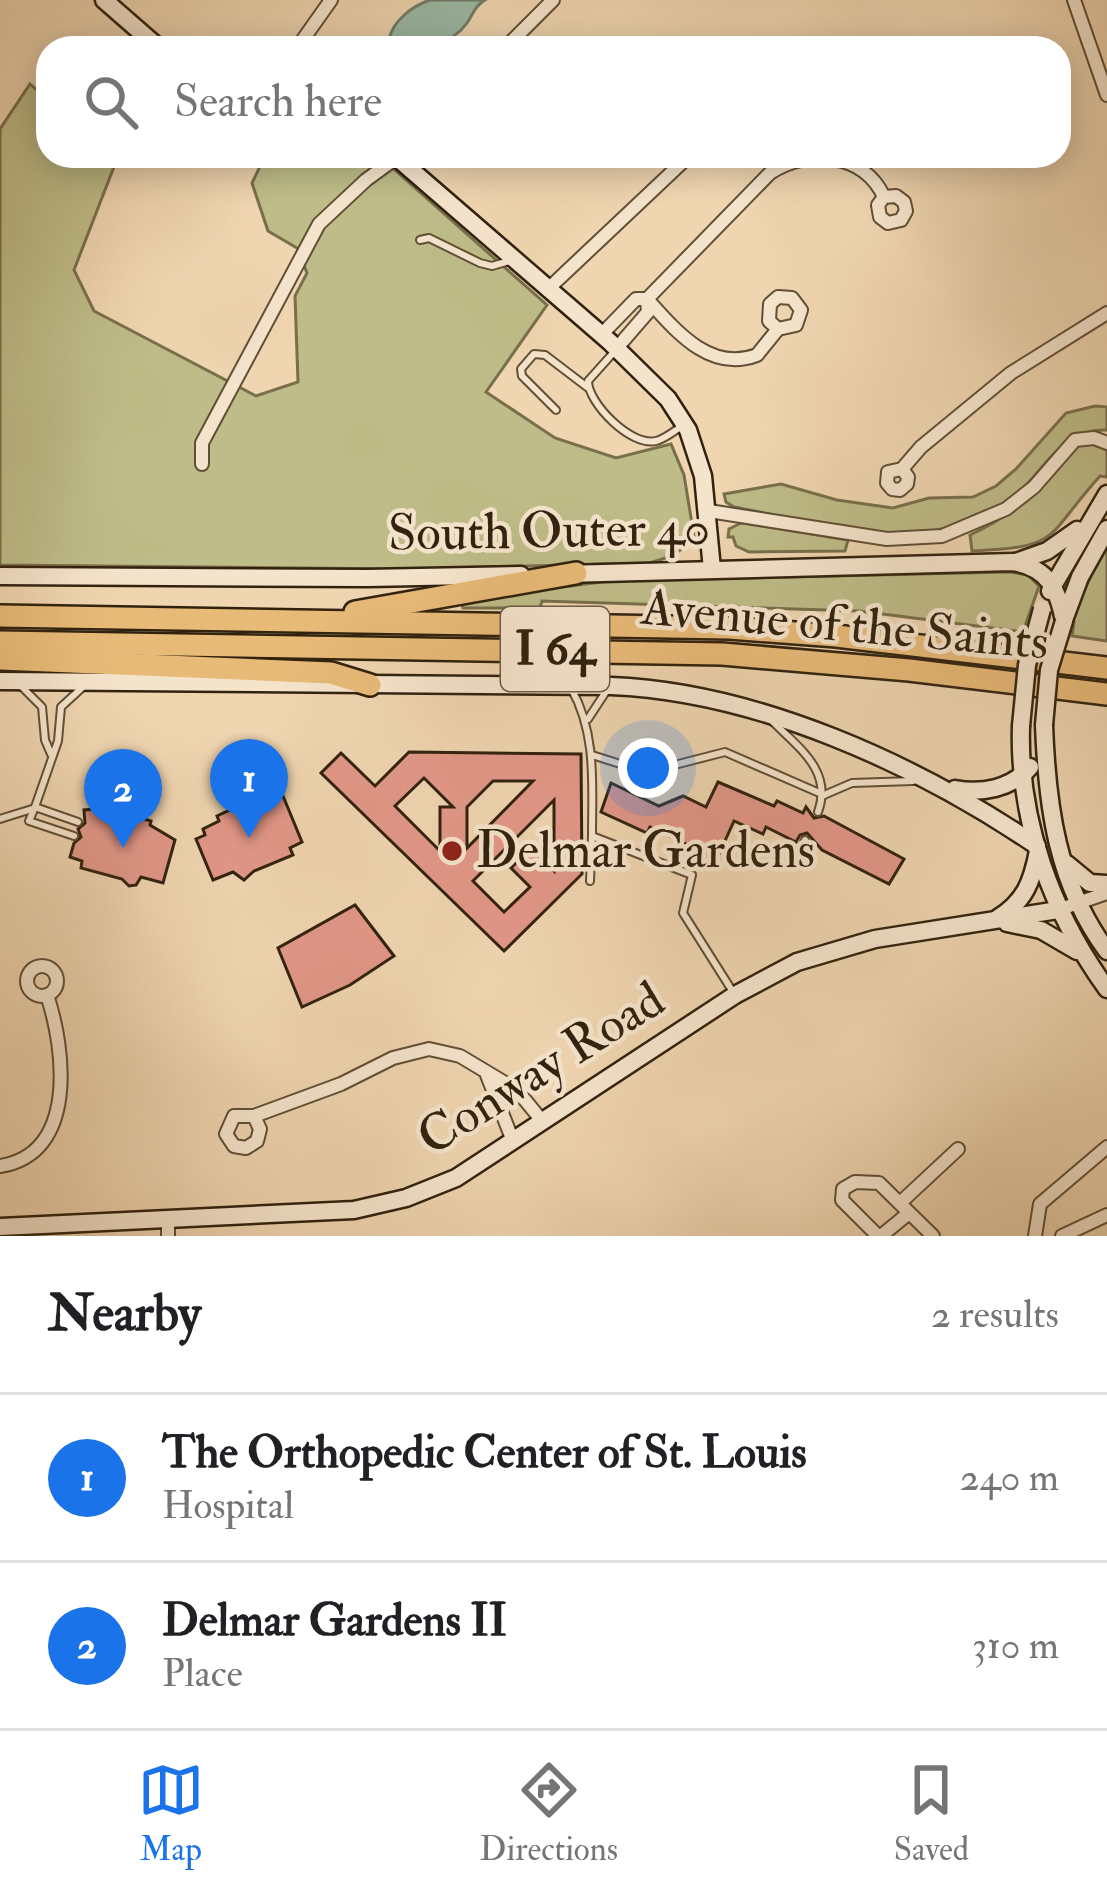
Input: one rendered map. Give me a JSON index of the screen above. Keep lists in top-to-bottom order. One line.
{"streets":{"highway":["Avenue of the Saints","I 64"],"street":["South Outer 40","Conway Road"]},"places":["Delmar Gardens"],"page":{"search":"Search here","pins":["1","2"],"heading":["Nearby","2 results"],"list":[{"mark":"1","name":"The Orthopedic Center of St. Louis","note":"Hospital","value":"240 m"},{"mark":"2","name":"Delmar Gardens II","note":"Place","value":"310 m"}],"nav":["Map","Directions","Saved"]}}
